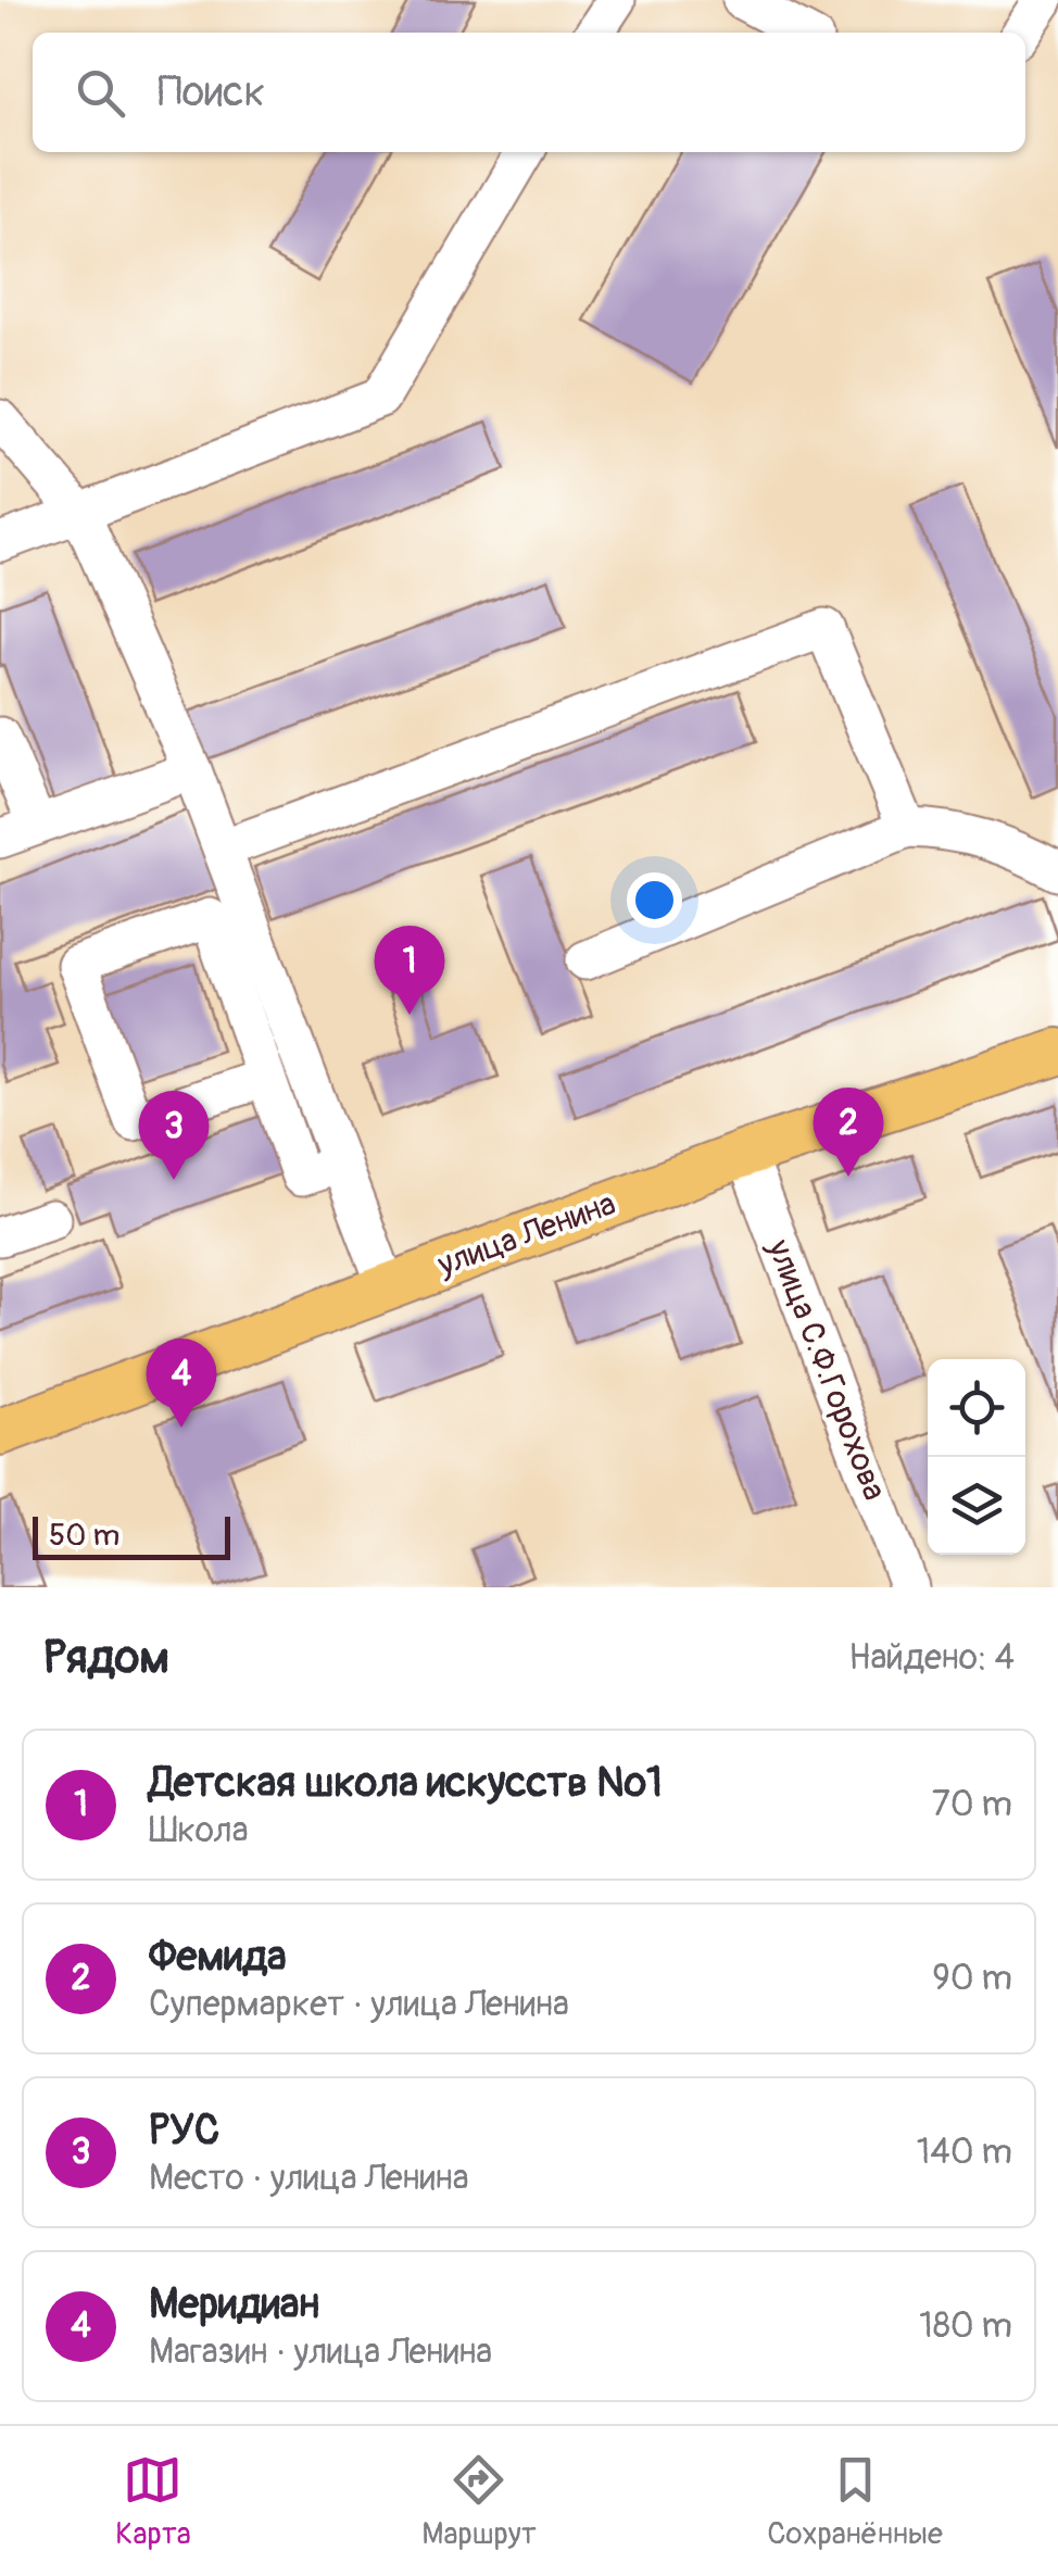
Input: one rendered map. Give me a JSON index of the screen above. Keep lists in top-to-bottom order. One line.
{"streets":{"main road":["улица Ленина"],"street":["улица С.Ф.Горохова"]},"crossings":[["улица Ленина","улица С.Ф.Горохова"]],"scale_bar":"50 m","page":{"search":"Поиск","pins":["1","2","3","4"],"scale":"50 m","heading":["Рядом","Найдено: 4"],"list":[{"mark":"1","name":"Детская школа искусств №1","note":"Школа","value":"70 m"},{"mark":"2","name":"Фемида","note":"Супермаркет · улица Ленина","value":"90 m"},{"mark":"3","name":"РУС","note":"Место · улица Ленина","value":"140 m"},{"mark":"4","name":"Меридиан","note":"Магазин · улица Ленина","value":"180 m"}],"nav":["Карта","Маршрут","Сохранённые"]}}
